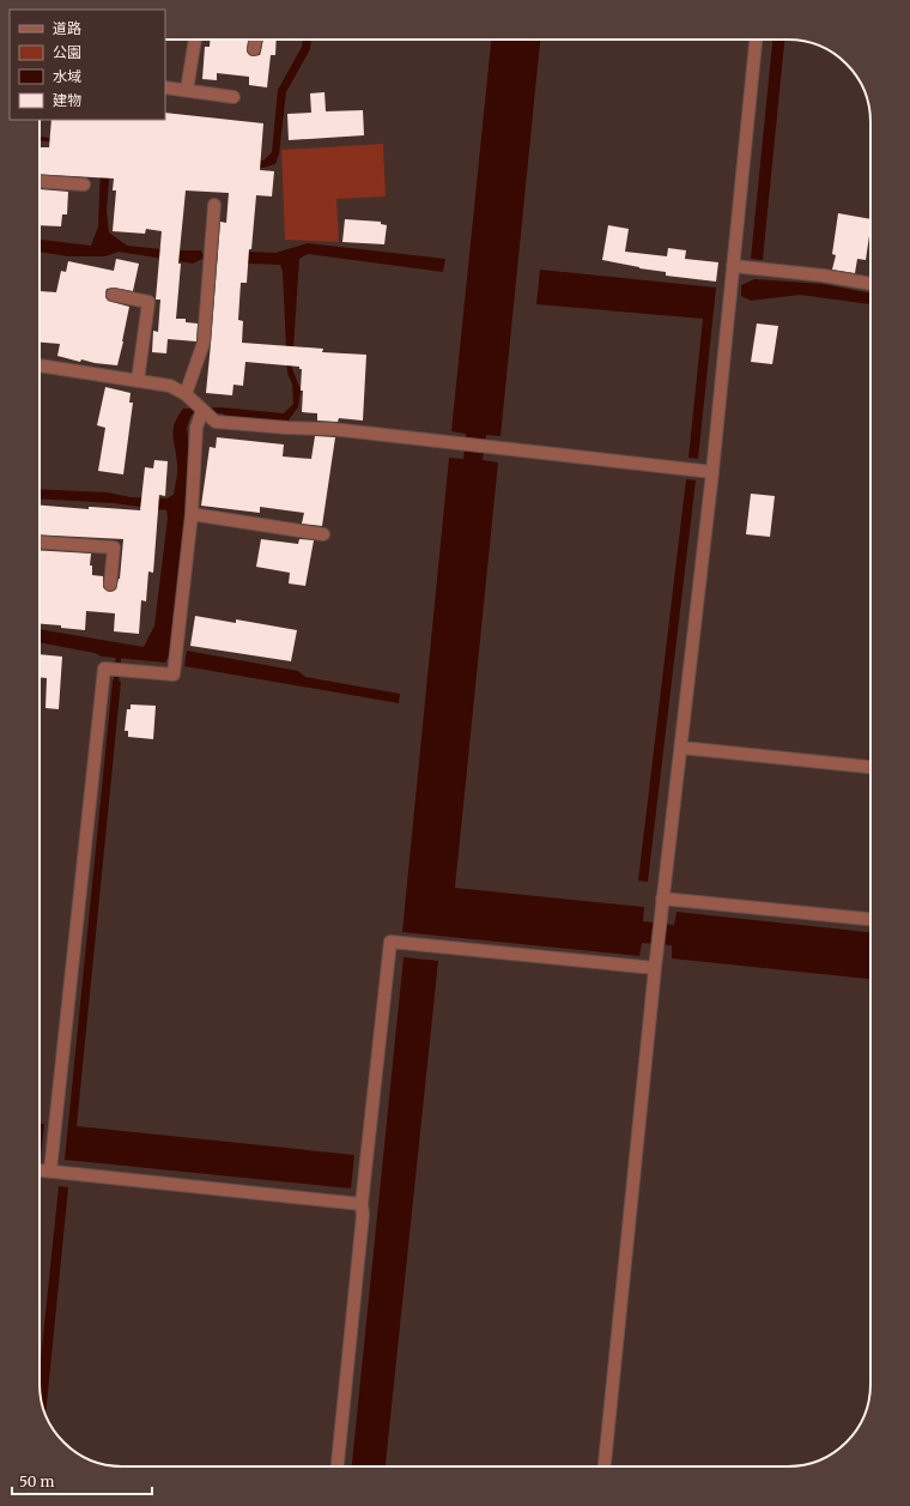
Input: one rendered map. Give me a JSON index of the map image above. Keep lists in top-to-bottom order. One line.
{"legend":["道路","公園","水域","建物"],"scale_bar":"50 m"}
